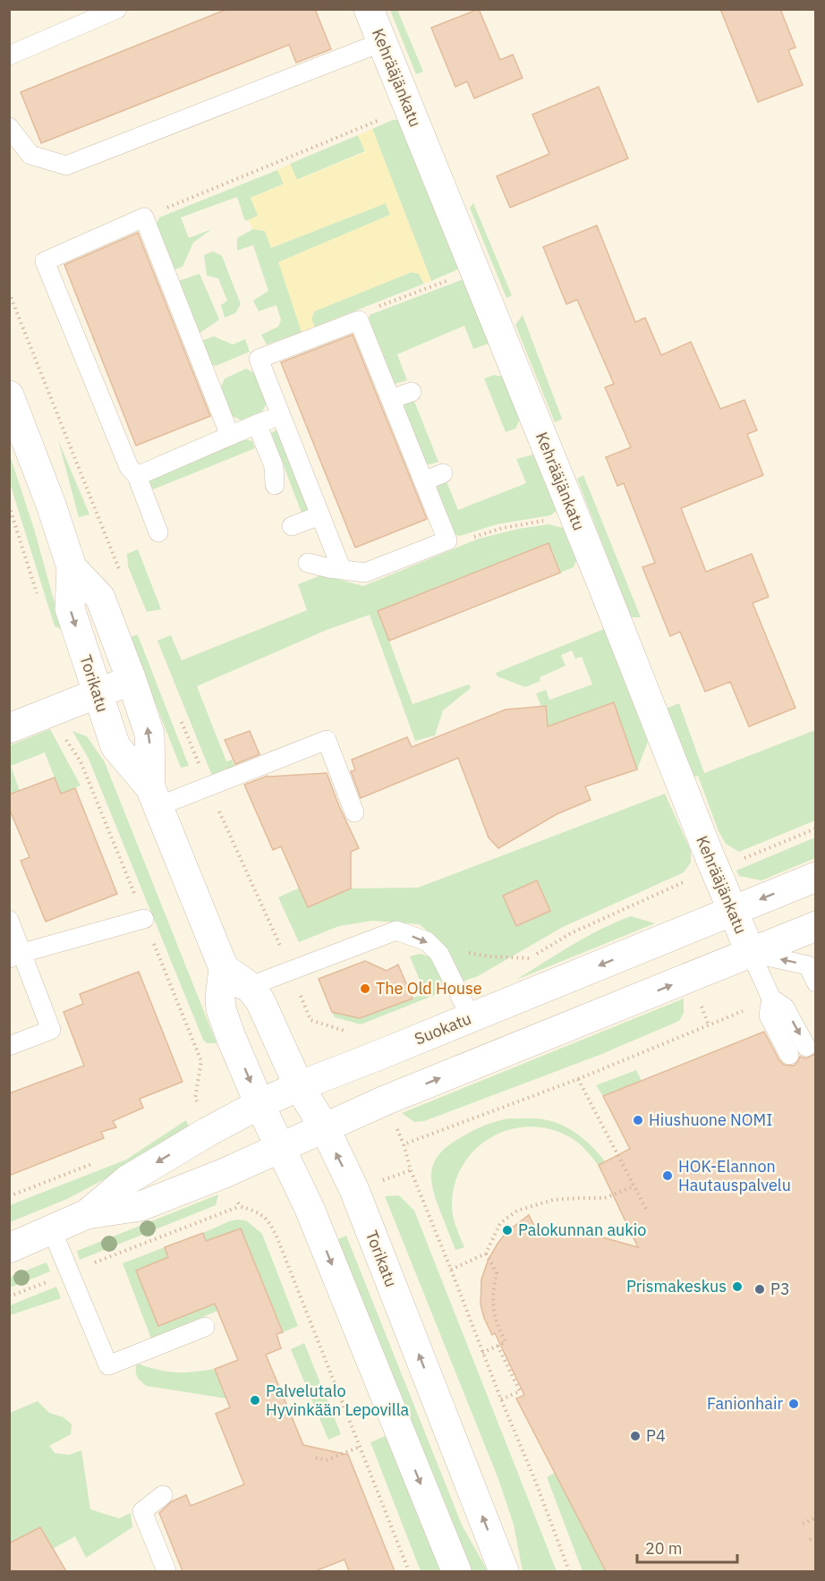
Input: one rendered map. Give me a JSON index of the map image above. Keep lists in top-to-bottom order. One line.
{"streets":{"street":["Kehrääjänkatu","Torikatu","Suokatu"]},"crossings":[["Kehrääjänkatu","Suokatu"],["Torikatu","Suokatu"]],"places":["The Old House","Hiushuone NOMI","HOK-Elannon Hautauspalvelu","Palokunnan aukio","Prismakeskus","P3","Palvelutalo Hyvinkään Lepovilla","Fanionhair","P4"],"scale_bar":"20 m"}
